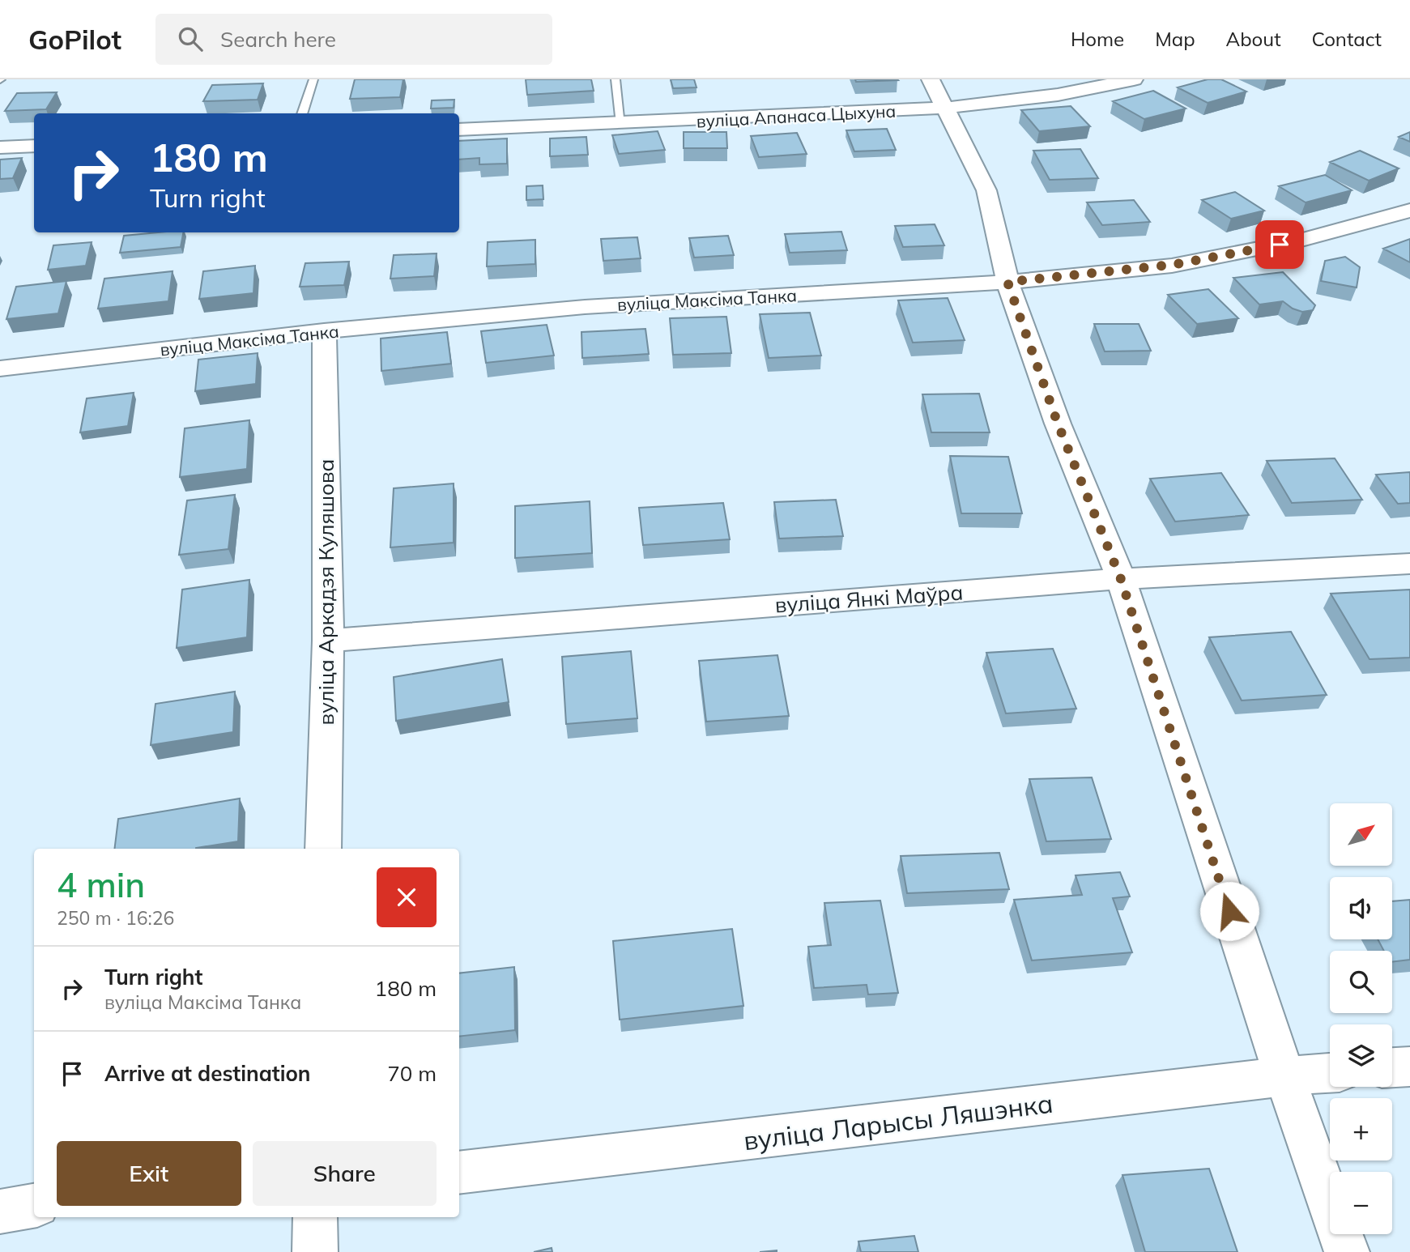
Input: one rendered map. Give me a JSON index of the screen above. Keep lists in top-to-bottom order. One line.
{"streets":{"street":["вуліца Апанаса Цыхуна","вуліца Максіма Танка","вуліца Аркадзя Куляшова","вуліца Янкі Маўра","вуліца Ларысы Ляшэнка"]},"crossings":[["вуліца Максіма Танка","вуліца Аркадзя Куляшова"],["вуліца Аркадзя Куляшова","вуліца Янкі Маўра"]],"north":"top right","page":{"header":"GoPilot","search":"Search here","nav":["Home","Map","About","Contact"],"turn":["180 m","Turn right"],"map_buttons":["+","−"],"heading":["4 min","250 m · 16:26"],"list":[{"name":"Turn right","note":"вуліца Максіма Танка","value":"180 m"},{"name":"Arrive at destination","value":"70 m"}],"buttons":["Exit","Share"]}}
